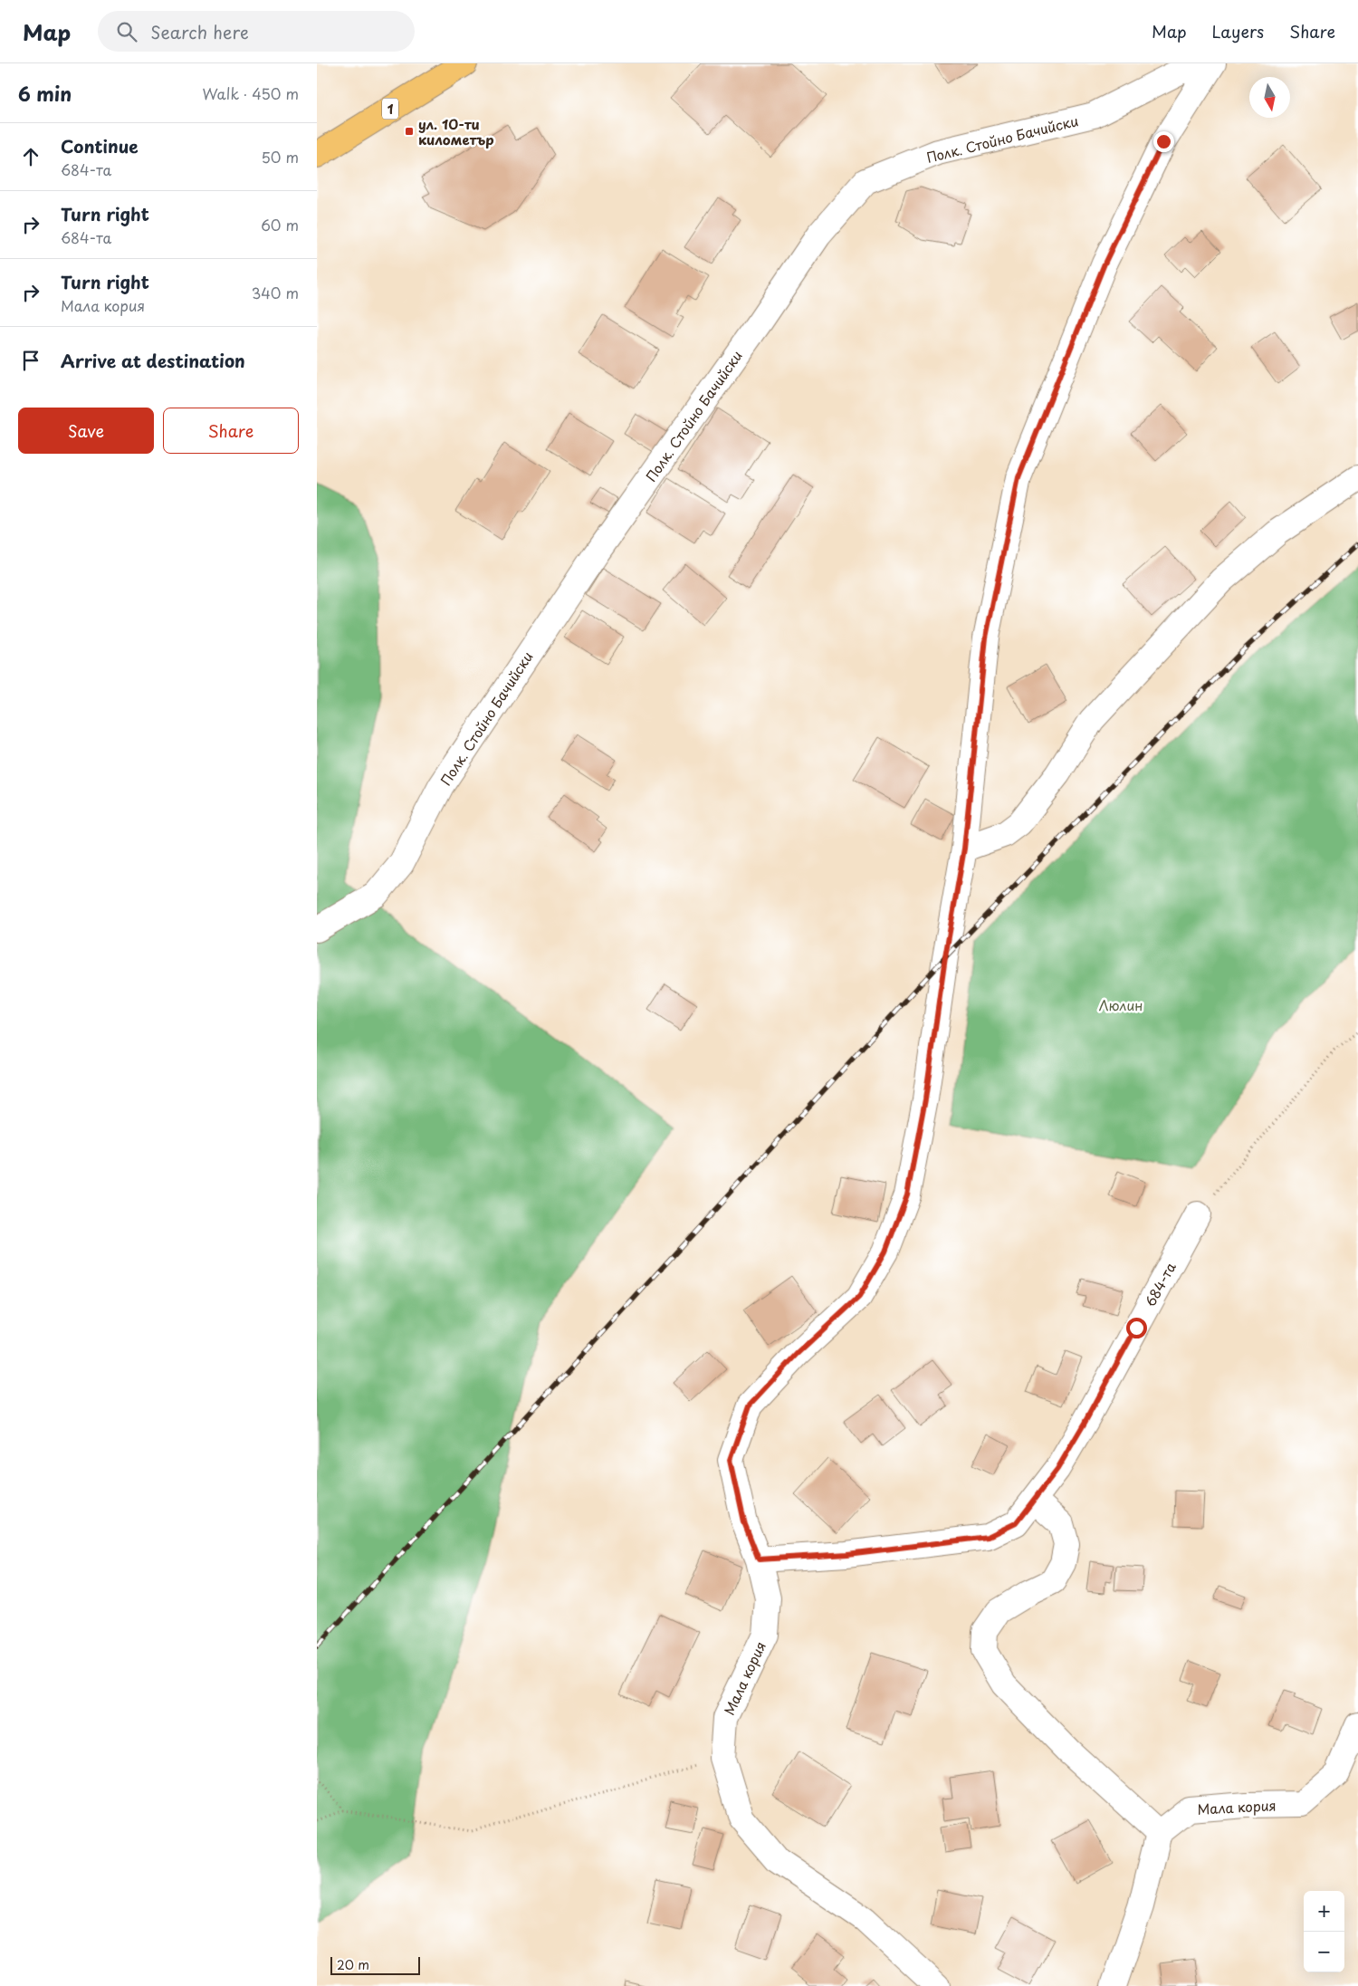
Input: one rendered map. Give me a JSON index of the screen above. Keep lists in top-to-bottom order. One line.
{"streets":{"main road":["1"],"street":["Полк. Стойно Бачийски","684-та","Мала кория"]},"crossings":[["684-та","Мала кория"]],"parks":["Люлин"],"places":{"transit":["ул. 10-ти километър"]},"scale_bar":"20 m","north":"bottom","page":{"header":"Map","search":"Search here","nav":["Map","Layers","Share"],"heading":["6 min","Walk · 450 m"],"list":[["Continue","684-та","50 m"],["Turn right","684-та","60 m"],["Turn right","Мала кория","340 m"],"Arrive at destination"],"buttons":["Save","Share"],"map_buttons":["+","−"],"scale":"20 m"}}
